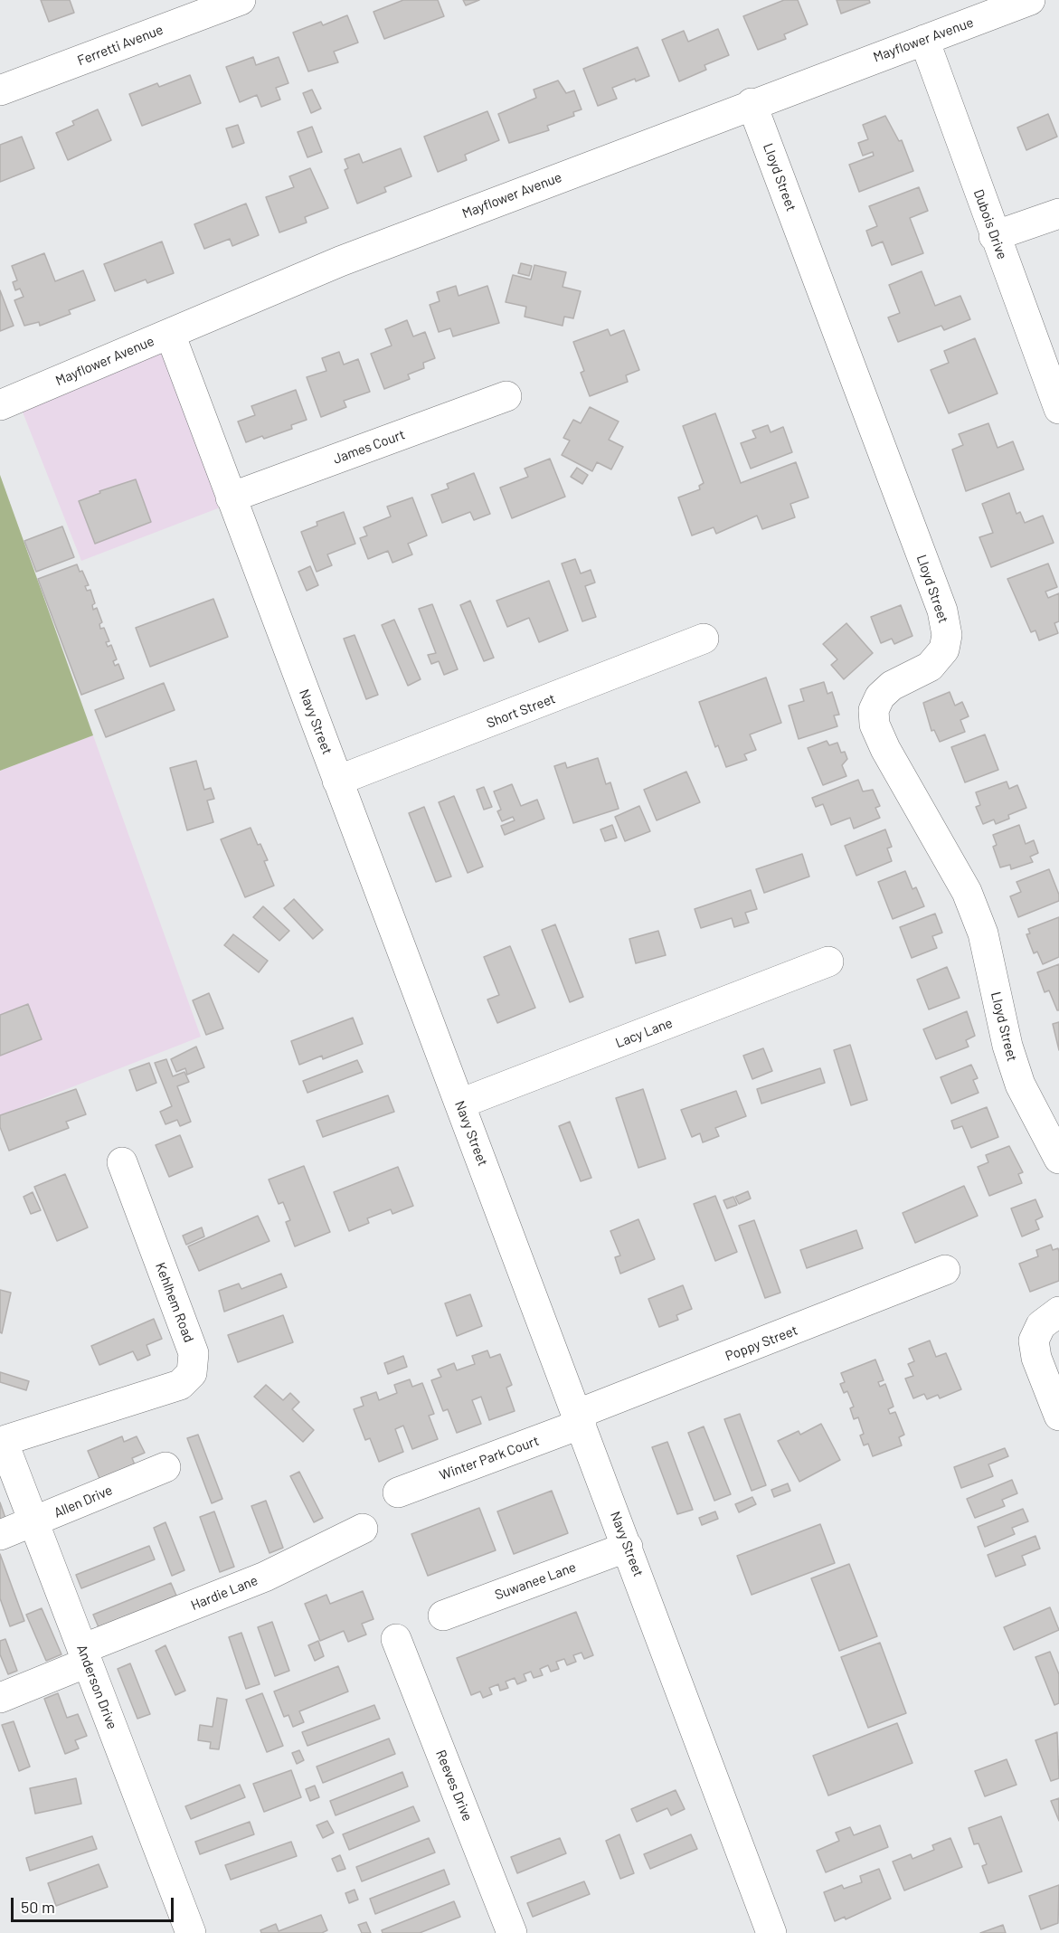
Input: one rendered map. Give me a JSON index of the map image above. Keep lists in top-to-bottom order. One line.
{"streets":{"street":["Mayflower Avenue","Ferretti Avenue","Lloyd Street","Dubois Drive","James Court","Short Street","Navy Street","Lacy Lane","Kehlhem Road","Poppy Street","Winter Park Court","Allen Drive","Suwanee Lane","Hardie Lane","Anderson Drive","Reeves Drive"]},"crossings":[["Mayflower Avenue","Lloyd Street"],["Mayflower Avenue","Dubois Drive"],["Mayflower Avenue","Navy Street"],["James Court","Navy Street"],["Short Street","Navy Street"],["Navy Street","Lacy Lane"],["Navy Street","Poppy Street"],["Navy Street","Winter Park Court"],["Navy Street","Suwanee Lane"],["Kehlhem Road","Anderson Drive"],["Poppy Street","Winter Park Court"],["Allen Drive","Anderson Drive"],["Hardie Lane","Anderson Drive"]],"scale_bar":"50 m"}
